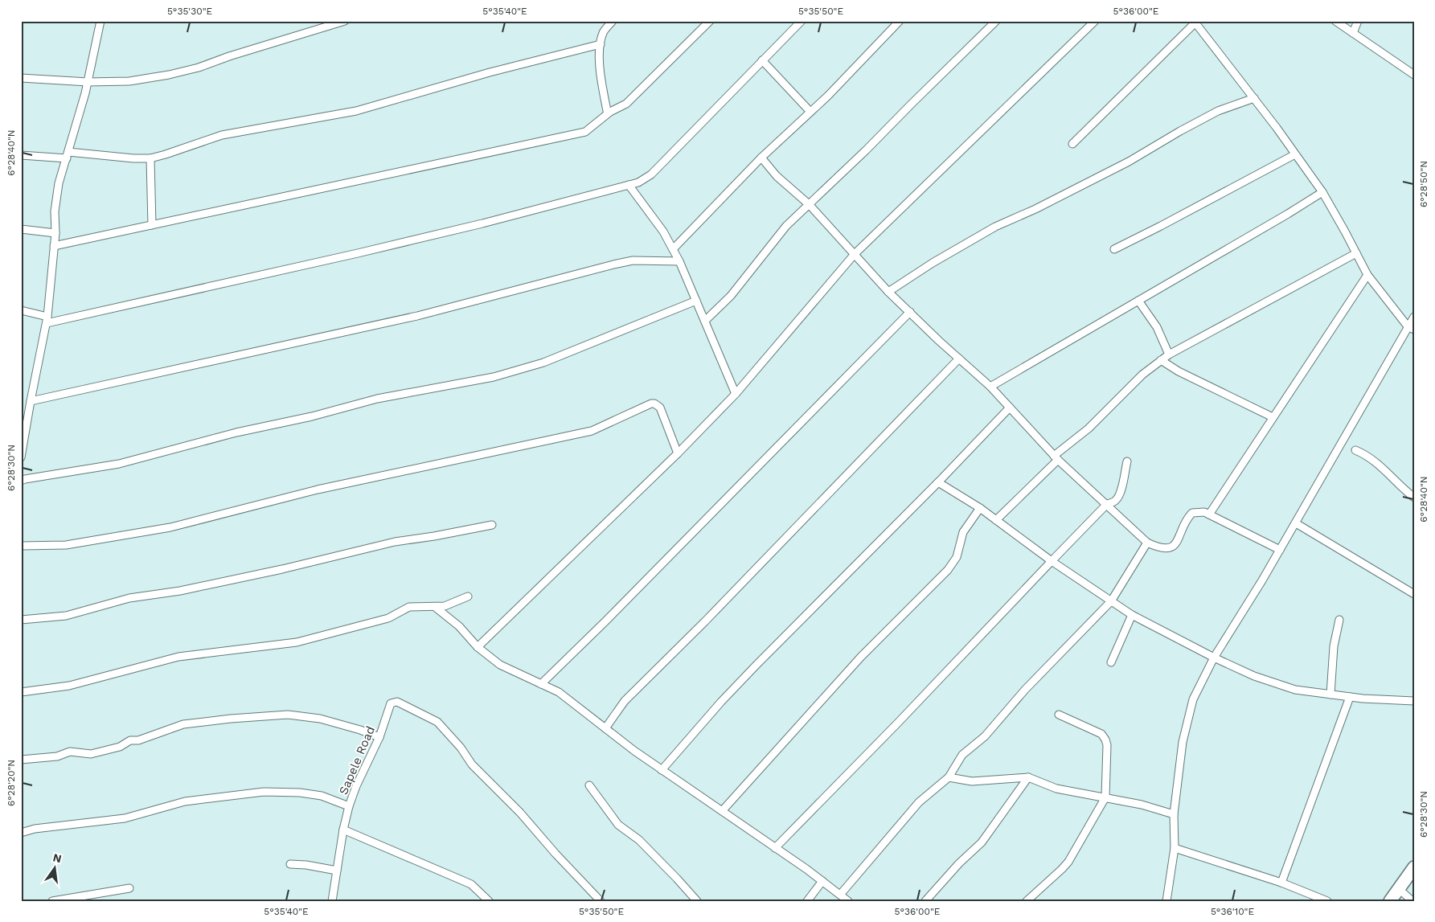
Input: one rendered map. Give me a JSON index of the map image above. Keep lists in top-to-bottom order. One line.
{"streets":{"street":["Sapele Road"]},"north":"top","coordinates":["5°35'30\"E","5°35'40\"E","5°35'50\"E","5°36'00\"E","6°28'40\"N","6°28'50\"N","6°28'30\"N","6°28'20\"N","5°36'10\"E"]}
